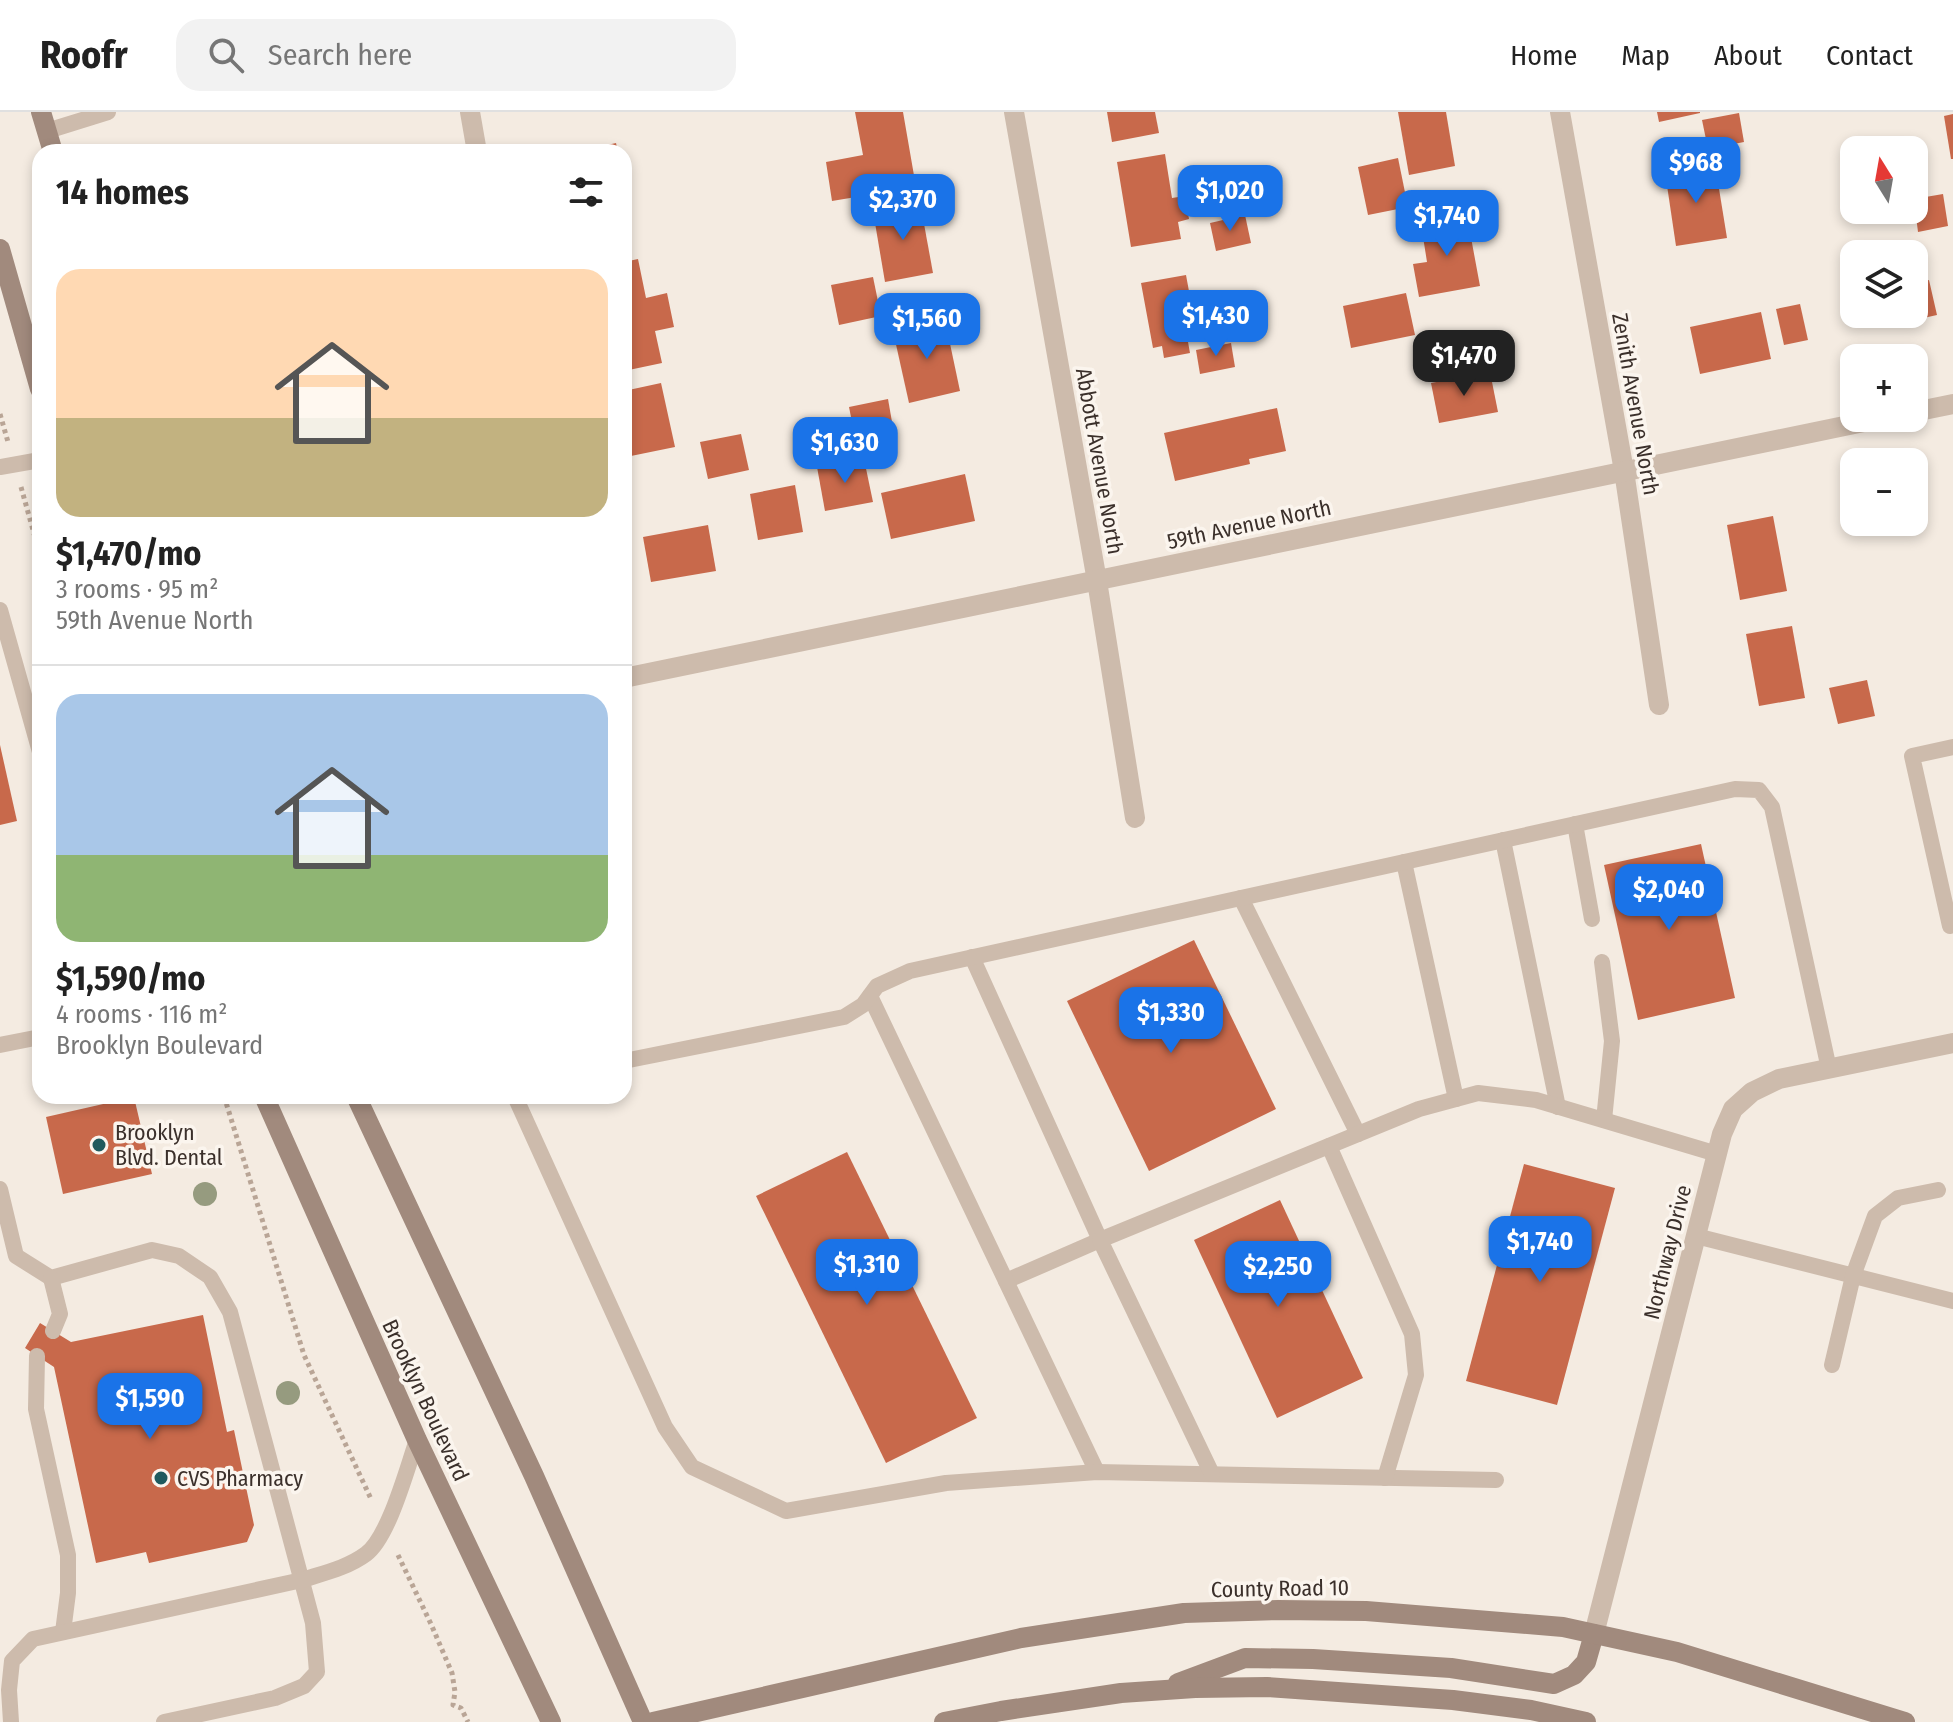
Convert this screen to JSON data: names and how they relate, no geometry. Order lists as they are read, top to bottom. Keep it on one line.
{"streets":{"main road":["Brooklyn Boulevard","County Road 10"],"street":["Zenith Avenue North","Abbott Avenue North","59th Avenue North","Northway Drive"]},"crossings":[["Zenith Avenue North","59th Avenue North"],["Abbott Avenue North","59th Avenue North"],["Northway Drive","County Road 10"]],"places":["Brooklyn Blvd. Dental","CVS Pharmacy"],"north":"top","page":{"header":"Roofr","search":"Search here","nav":["Home","Map","About","Contact"],"map_buttons":["+","−"],"price":["$968","$1,020","$2,370","$1,740","$1,430","$1,560","$1,470","$1,630","$2,040","$1,330","$1,740","$1,310","$2,250","$1,590"],"heading":"14 homes","list":[{"name":"$1,470/mo","note":"3 rooms · 95 m² · 59th Avenue North"},{"name":"$1,590/mo","note":"4 rooms · 116 m² · Brooklyn Boulevard"}]}}
